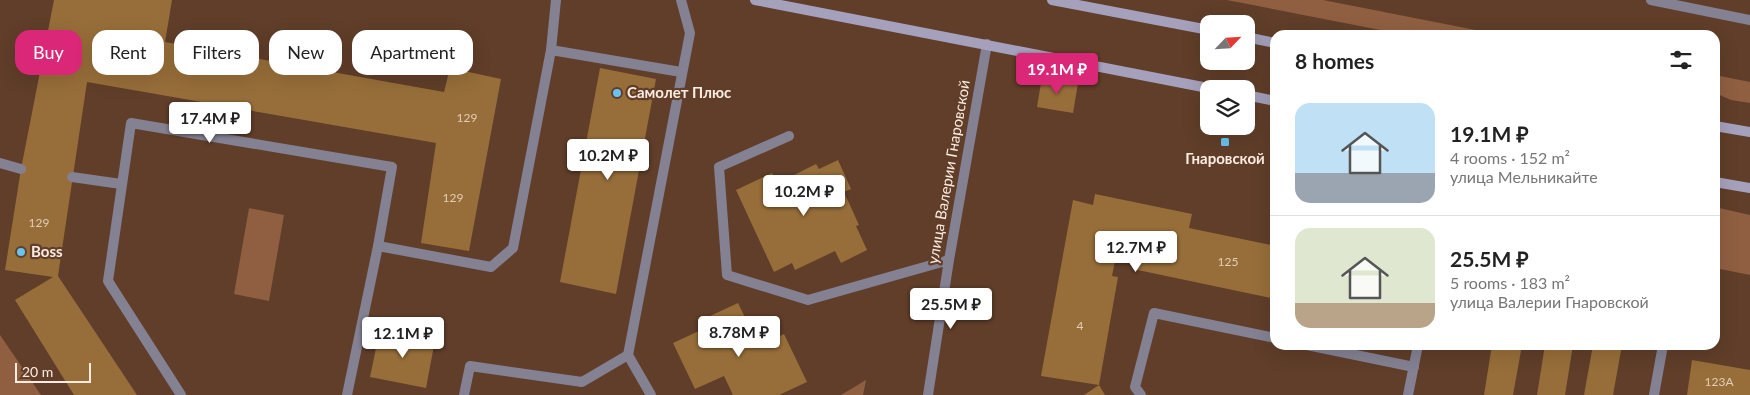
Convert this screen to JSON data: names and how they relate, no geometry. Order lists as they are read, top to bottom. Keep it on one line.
{"streets":{"street":["улица Валерии Гнаровской"]},"places":{"other":["Самолет Плюс","Boss"],"transit":["Гнаровской"]},"house_numbers":["129","129","129","125","4","123А"],"scale_bar":"20 m","north":"top right","page":{"chip":["Buy","Rent","Filters","New","Apartment"],"heading":"8 homes","price":["19.1M ₽","17.4M ₽","10.2M ₽","10.2M ₽","12.7M ₽","25.5M ₽","8.78M ₽","12.1M ₽"],"list":[{"name":"19.1M ₽","note":"4 rooms · 152 m² · улица Мельникайте"},{"name":"25.5M ₽","note":"5 rooms · 183 m² · улица Валерии Гнаровской"}],"scale":"20 m"}}
